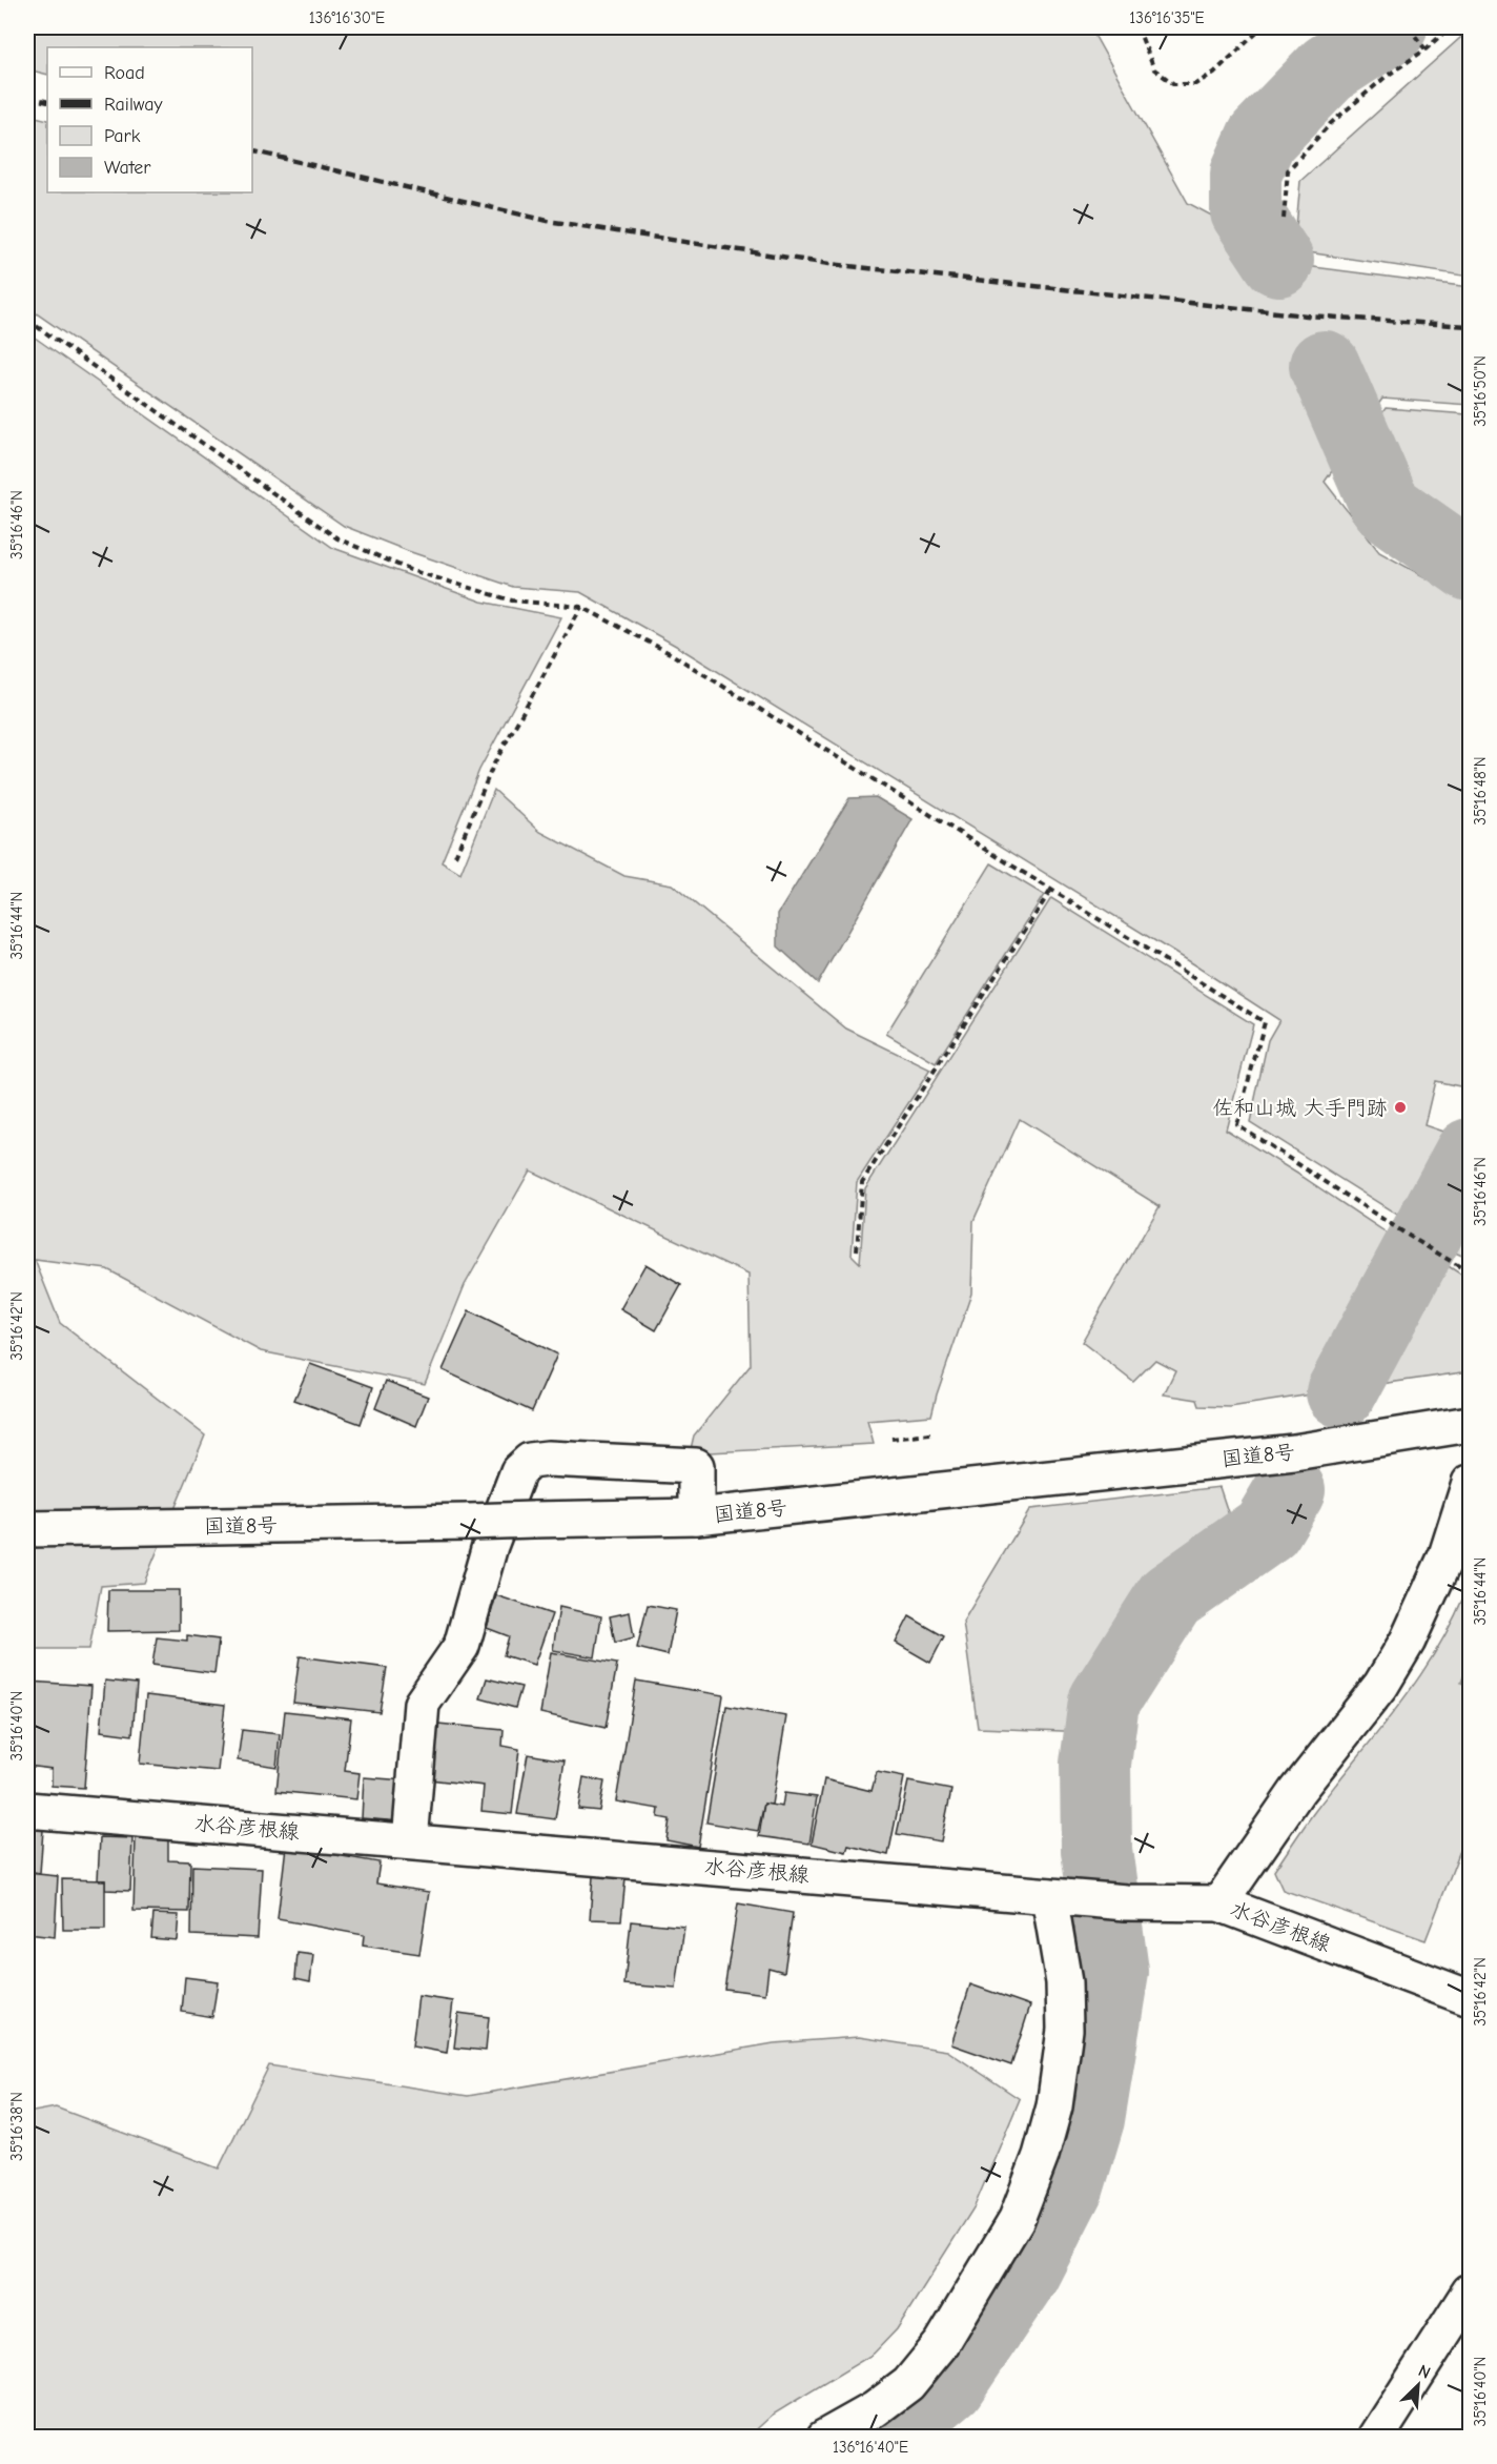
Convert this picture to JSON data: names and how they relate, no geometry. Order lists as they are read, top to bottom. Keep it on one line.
{"streets":{"main road":["国道8号","水谷彦根線"]},"places":["佐和山城 大手門跡"],"legend":["Road","Railway","Park","Water"],"north":"top right","coordinates":["136°16'30\"E","136°16'35\"E","35°16'50\"N","35°16'46\"N","35°16'48\"N","35°16'44\"N","35°16'42\"N","35°16'40\"N","35°16'38\"N","136°16'40\"E"]}
